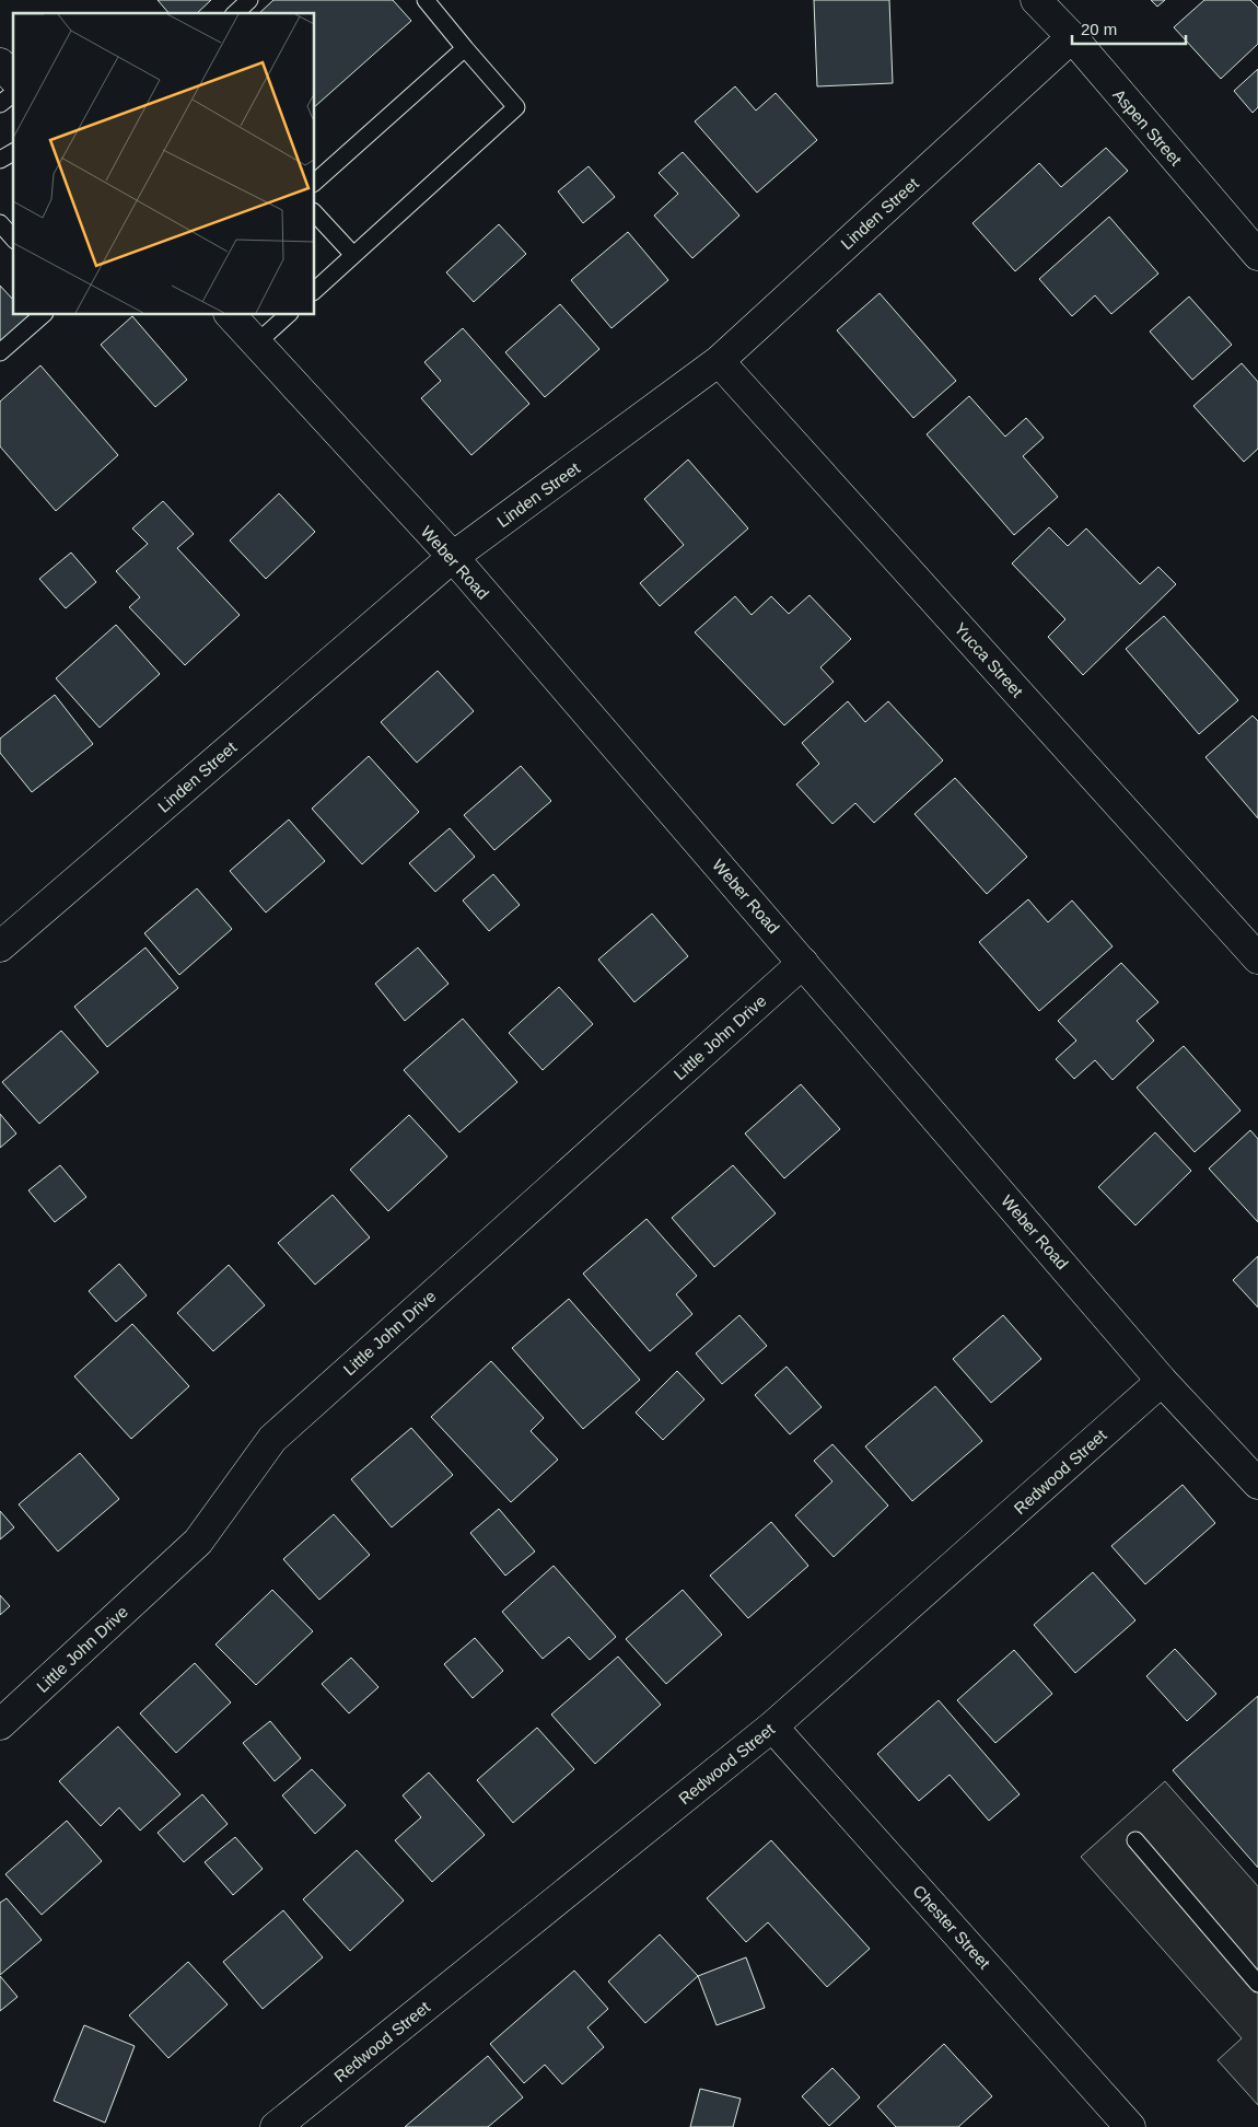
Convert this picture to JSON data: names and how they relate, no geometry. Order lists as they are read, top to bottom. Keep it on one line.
{"streets":{"street":["Aspen Street","Linden Street","Weber Road","Yucca Street","Little John Drive","Redwood Street","Chester Street"]},"crossings":[["Aspen Street","Linden Street"],["Linden Street","Weber Road"],["Linden Street","Yucca Street"],["Weber Road","Little John Drive"],["Weber Road","Redwood Street"],["Redwood Street","Chester Street"]],"scale_bar":"20 m"}
